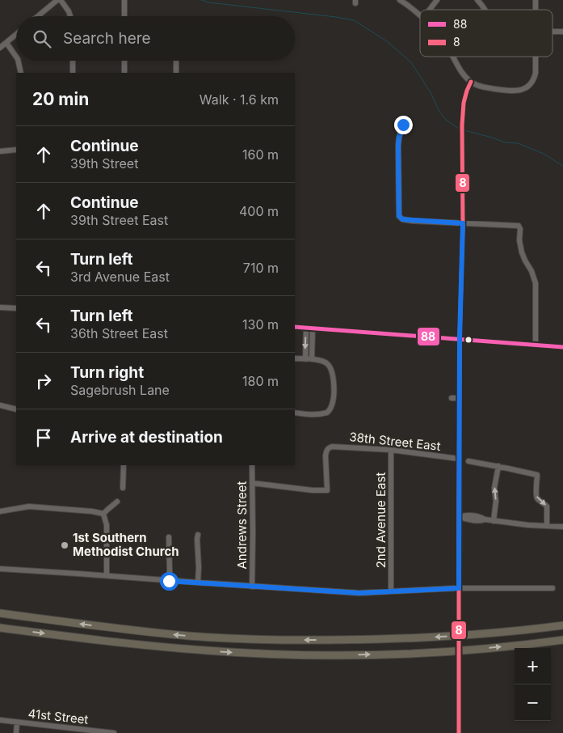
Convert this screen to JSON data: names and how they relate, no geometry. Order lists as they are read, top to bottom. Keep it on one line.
{"streets":{"street":["38th Street East","2nd Avenue East","Andrews Street","41st Street"]},"crossings":[["38th Street East","2nd Avenue East"],["38th Street East","Andrews Street"]],"places":["1st Southern Methodist Church"],"lines":["transit line 8","transit line 88"],"legend":["88","8"],"page":{"search":"Search here","heading":["20 min","Walk · 1.6 km"],"list":[["Continue","39th Street","160 m"],["Continue","39th Street East","400 m"],["Turn left","3rd Avenue East","710 m"],["Turn left","36th Street East","130 m"],["Turn right","Sagebrush Lane","180 m"],"Arrive at destination"],"map_buttons":["+","−"]}}
